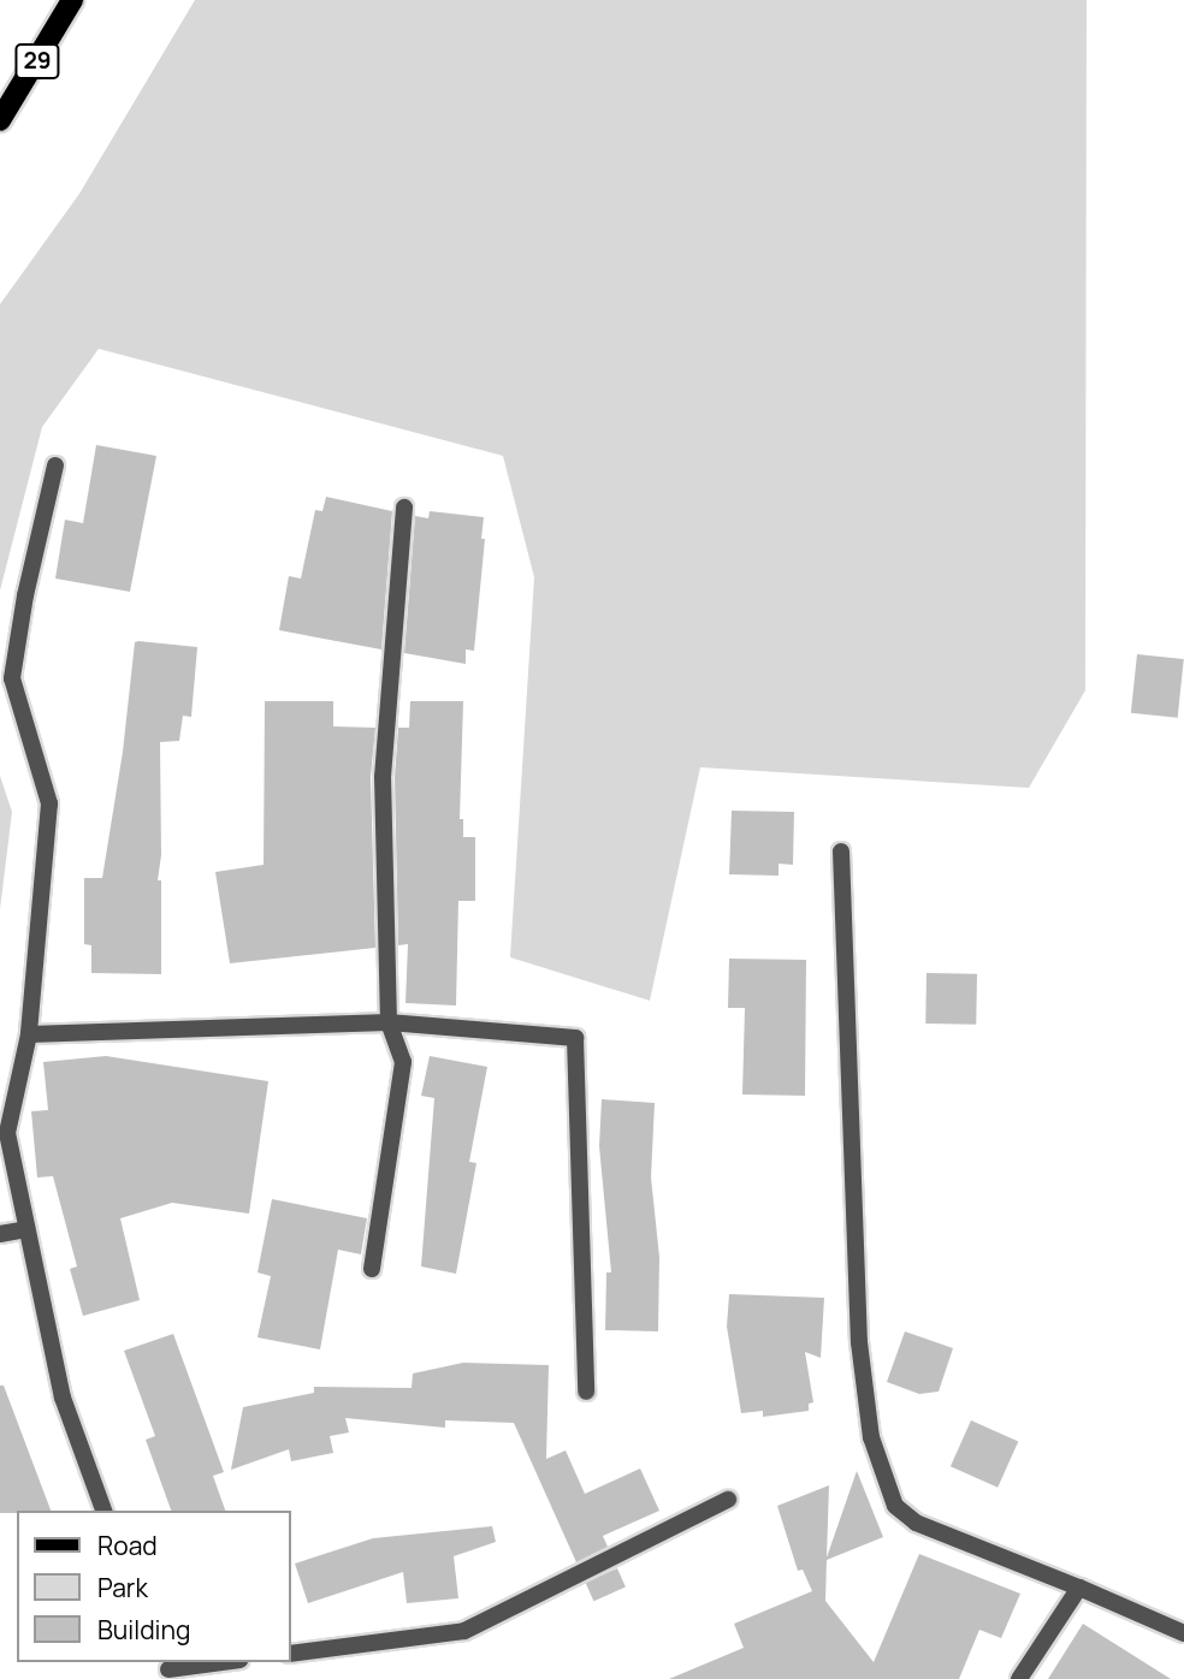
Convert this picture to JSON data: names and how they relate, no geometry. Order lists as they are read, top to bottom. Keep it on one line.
{"streets":{"main road":["29"]},"legend":["Road","Park","Building"]}
